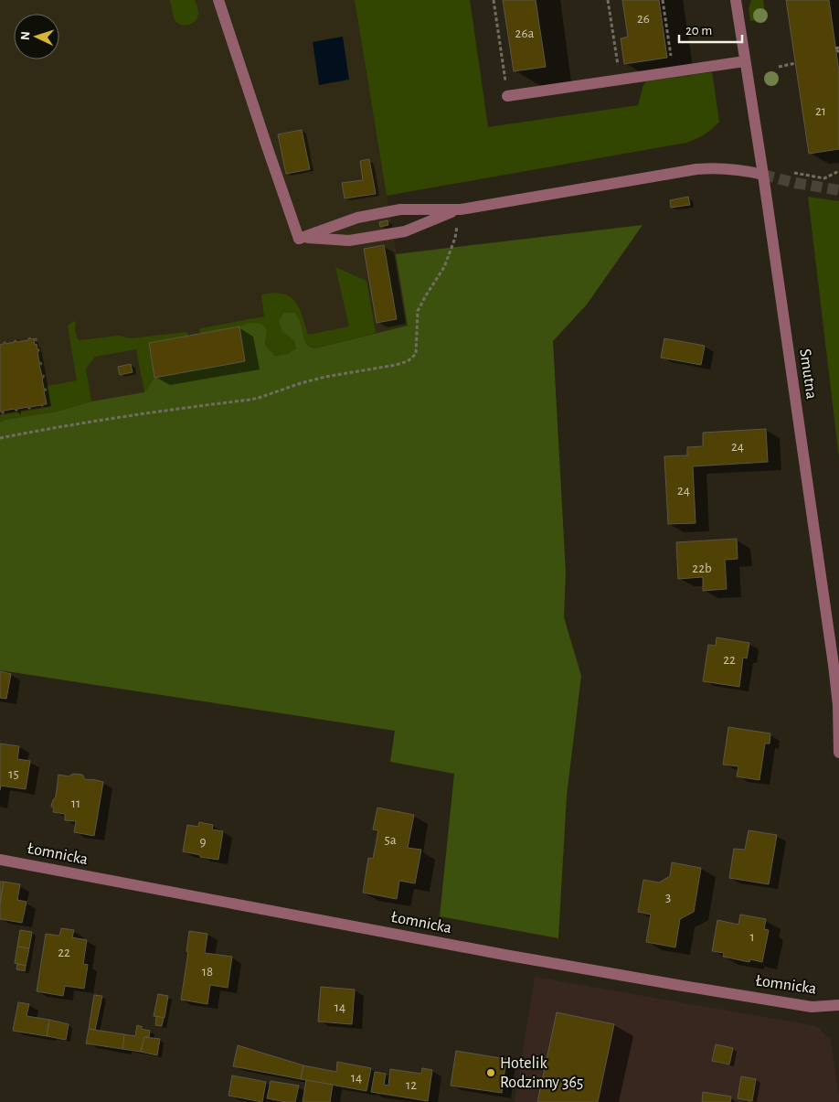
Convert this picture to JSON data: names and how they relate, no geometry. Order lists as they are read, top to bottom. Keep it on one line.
{"streets":{"street":["Smutna","Łomnicka"]},"places":["Hotelik Rodzinny 365"],"house_numbers":["26","26a","21","24","24","22b","22","15","11","5a","9","3","1","22","18","14","14","12"],"scale_bar":"20 m","north":"left"}
